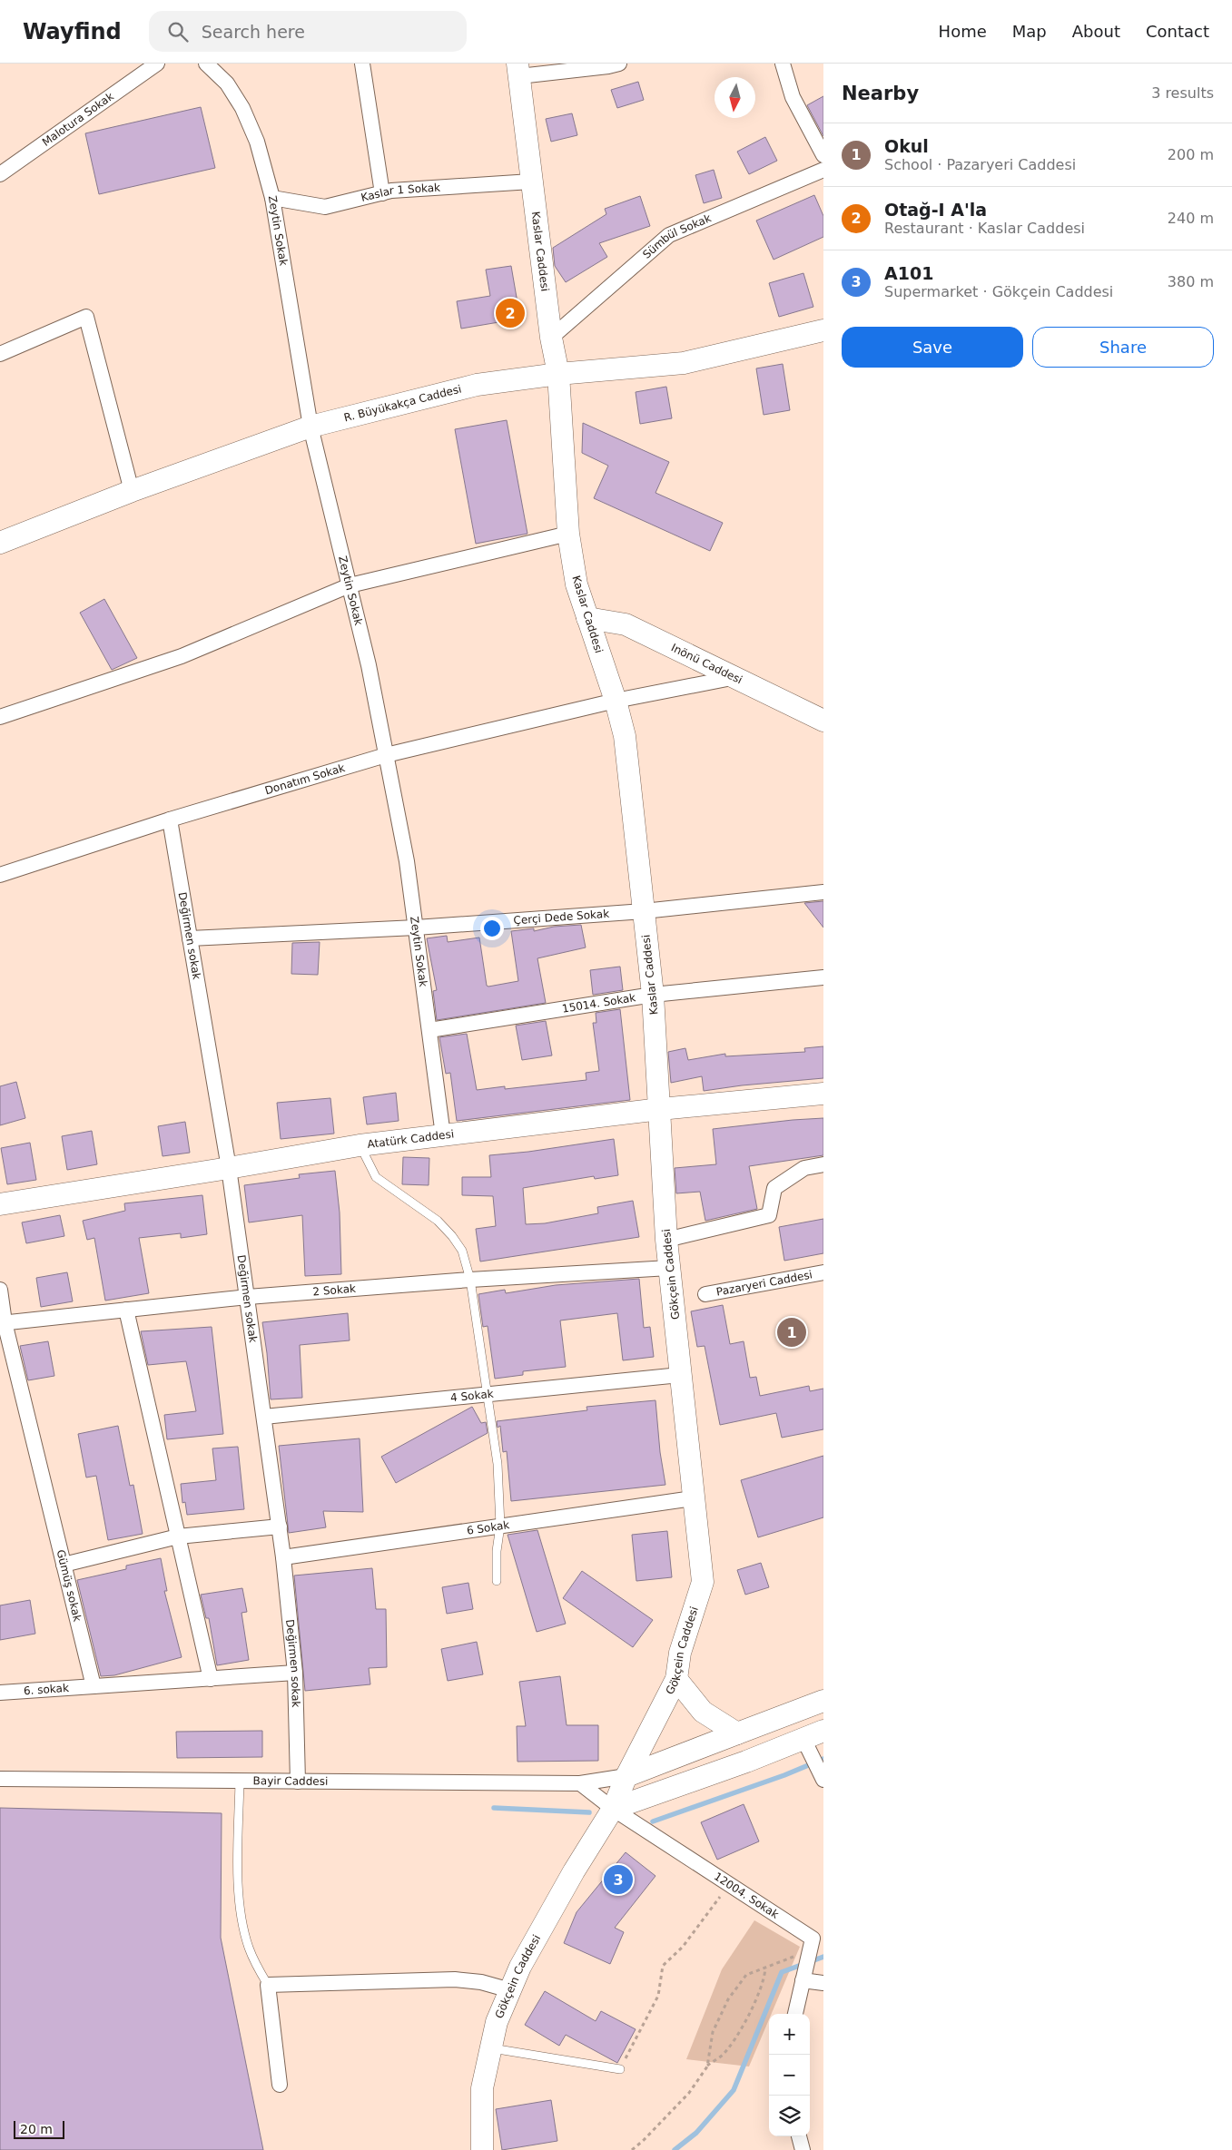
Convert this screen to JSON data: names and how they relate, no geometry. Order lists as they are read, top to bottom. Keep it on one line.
{"streets":{"street":["Malotura Sokak","Kaslar 1 Sokak","Zeytin Sokak","Sümbül Sokak","Kaslar Caddesi","R. Büyükakça Caddesi","Inönü Caddesi","Donatım Sokak","Çerçi Dede Sokak","Değirmen sokak","15014. Sokak","Atatürk Caddesi","Gökçein Caddesi","Pazaryeri Caddesi","2 Sokak","4 Sokak","6 Sokak","Gümüş sokak","6. sokak","Bayir Caddesi","12004. Sokak"]},"crossings":[["Kaslar 1 Sokak","Zeytin Sokak"],["Kaslar 1 Sokak","Kaslar Caddesi"],["Zeytin Sokak","R. Büyükakça Caddesi"],["Zeytin Sokak","Donatım Sokak"],["Zeytin Sokak","Çerçi Dede Sokak"],["Zeytin Sokak","15014. Sokak"],["Zeytin Sokak","Atatürk Caddesi"],["Sümbül Sokak","Kaslar Caddesi"],["Kaslar Caddesi","R. Büyükakça Caddesi"],["Kaslar Caddesi","Inönü Caddesi"],["Kaslar Caddesi","Donatım Sokak"],["Kaslar Caddesi","Çerçi Dede Sokak"],["Kaslar Caddesi","15014. Sokak"],["Kaslar Caddesi","Atatürk Caddesi"],["Kaslar Caddesi","Gökçein Caddesi"],["Inönü Caddesi","Donatım Sokak"],["Donatım Sokak","Değirmen sokak"],["Çerçi Dede Sokak","Değirmen sokak"],["Değirmen sokak","Atatürk Caddesi"],["Değirmen sokak","2 Sokak"],["Değirmen sokak","4 Sokak"],["Değirmen sokak","6 Sokak"],["Değirmen sokak","Bayir Caddesi"],["Atatürk Caddesi","Gökçein Caddesi"],["Gökçein Caddesi","2 Sokak"],["Gökçein Caddesi","4 Sokak"],["Gökçein Caddesi","6 Sokak"],["Gökçein Caddesi","Bayir Caddesi"],["Gökçein Caddesi","12004. Sokak"],["2 Sokak","Gümüş sokak"],["Gümüş sokak","6. sokak"],["Bayir Caddesi","12004. Sokak"]],"scale_bar":"20 m","north":"bottom","page":{"header":"Wayfind","search":"Search here","nav":["Home","Map","About","Contact"],"heading":["Nearby","3 results"],"list":[{"mark":"1","name":"Okul","note":"School · Pazaryeri Caddesi","value":"200 m"},{"mark":"2","name":"Otağ-I A'la","note":"Restaurant · Kaslar Caddesi","value":"240 m"},{"mark":"3","name":"A101","note":"Supermarket · Gökçein Caddesi","value":"380 m"}],"pins":["2","1","3"],"buttons":["Save","Share"],"map_buttons":["+","−"],"scale":"20 m"}}
